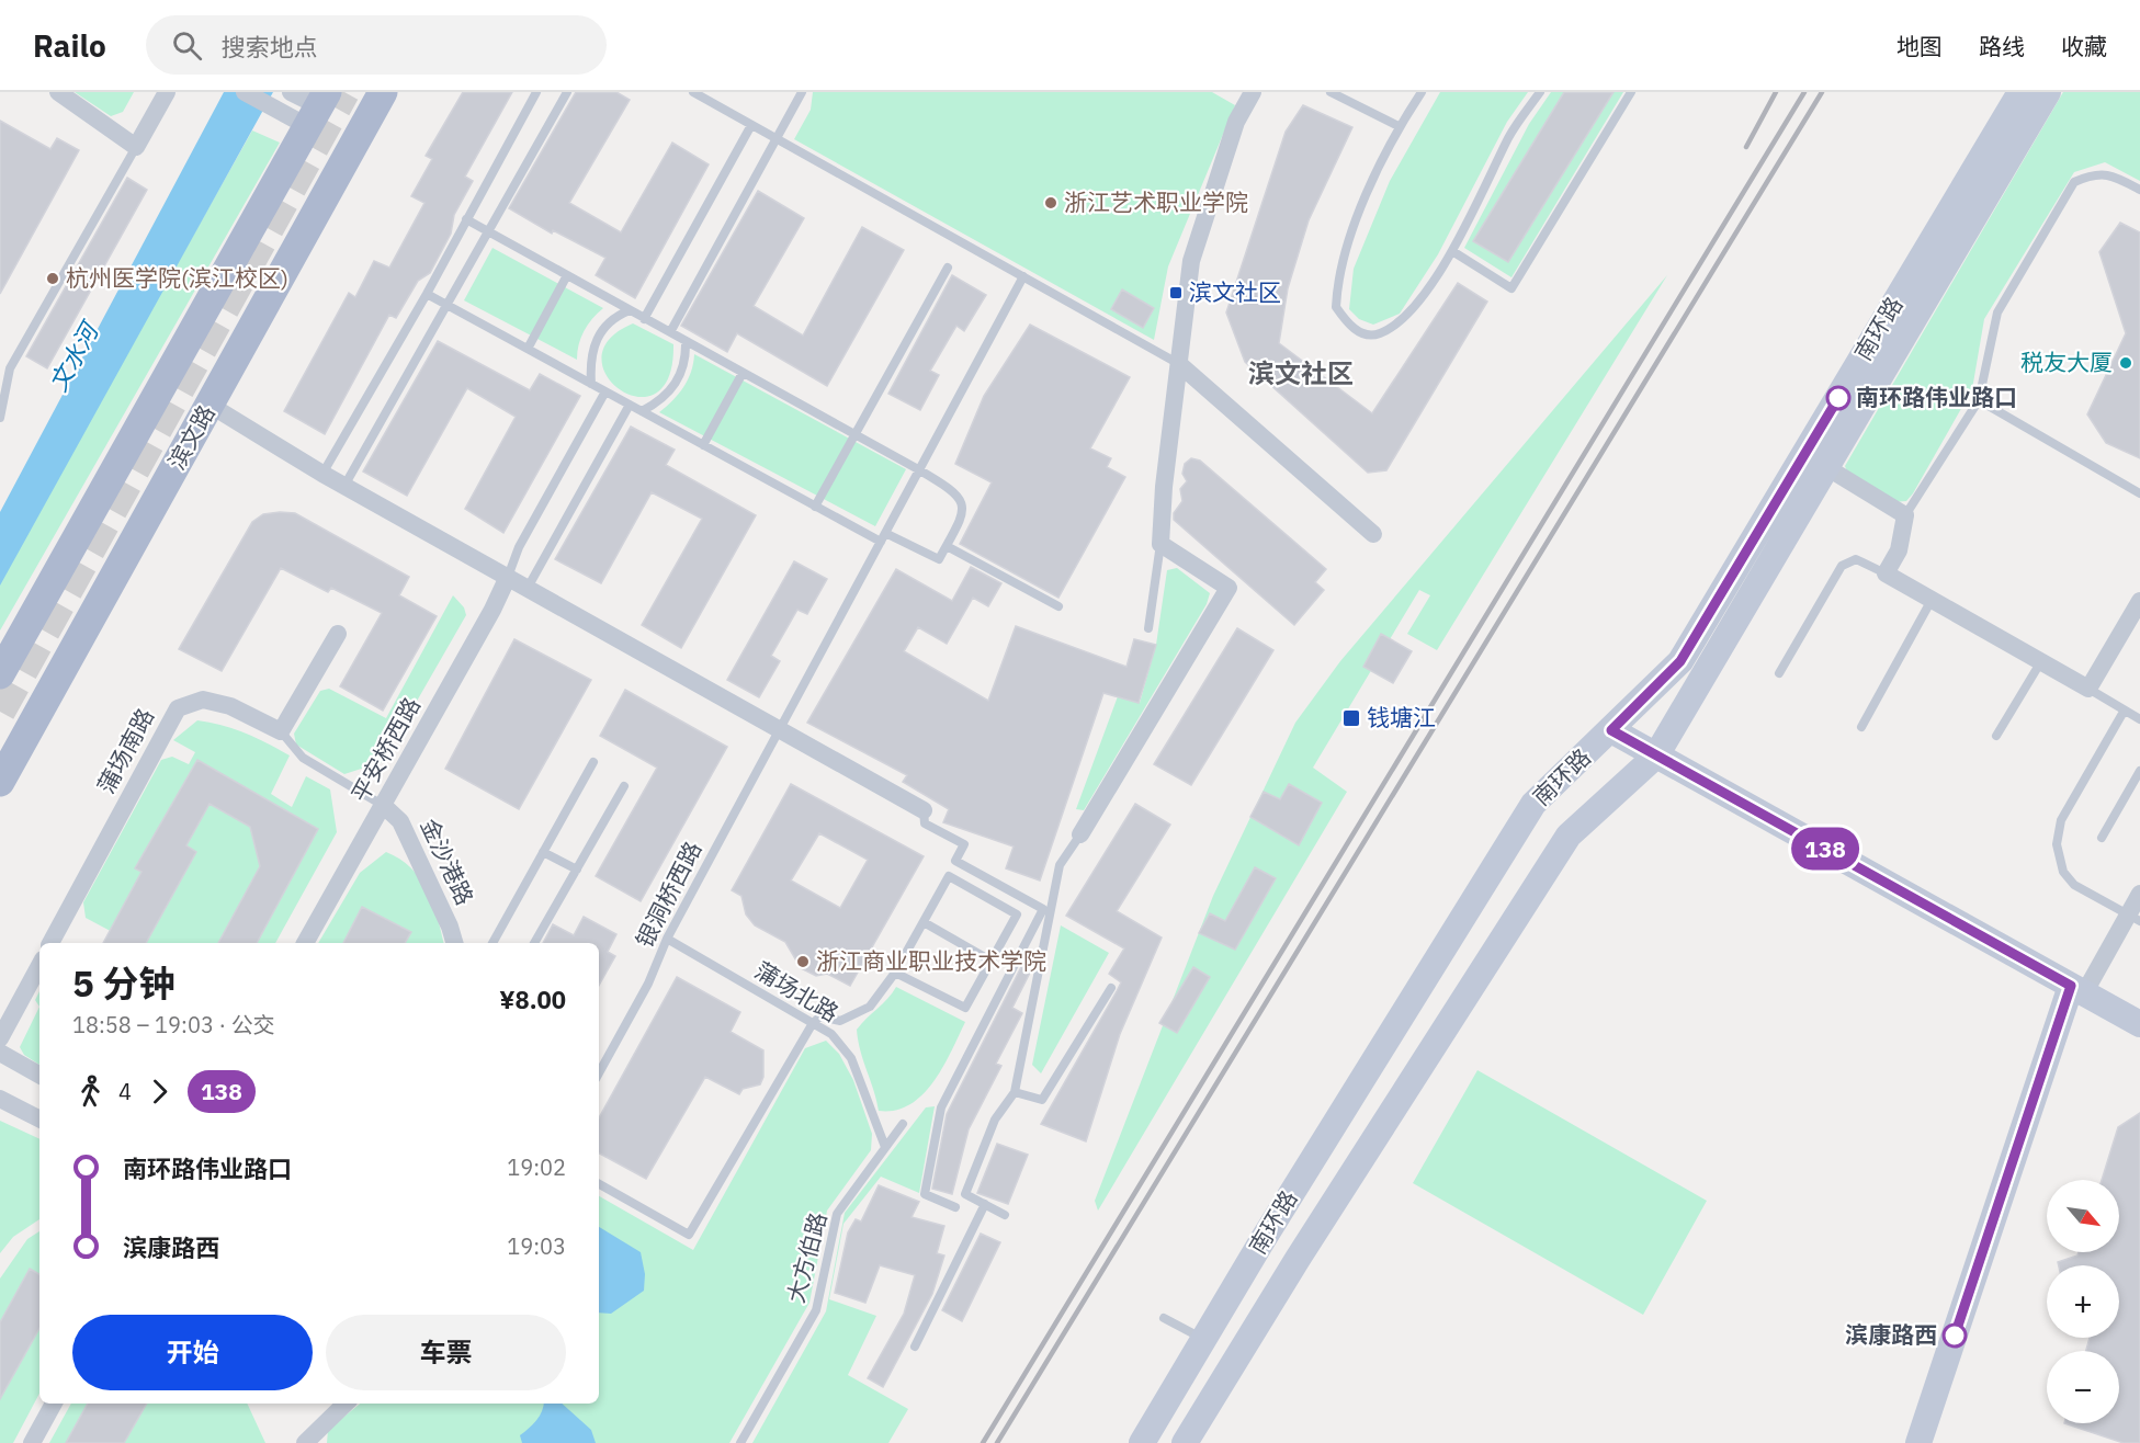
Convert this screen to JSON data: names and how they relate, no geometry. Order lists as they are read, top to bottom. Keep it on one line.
{"streets":{"main road":["南环路","滨文路"],"street":["平安桥西路","蒲场南路","金沙港路"],"lane":["银洞桥西路","蒲场北路","大方伯路"]},"crossings":[["平安桥西路","金沙港路"],["银洞桥西路","蒲场北路"],["蒲场北路","大方伯路"]],"districts":["滨文社区"],"water":["文水河"],"places":{"other":["浙江艺术职业学院","杭州医学院(滨江校区)","税友大厦","南环路伟业路口","浙江商业职业技术学院","滨康路西"],"transit":["滨文社区","钱塘江"]},"lines":["bus line 138"],"north":"bottom right","page":{"header":"Railo","search":"搜索地点","nav":["地图","路线","收藏"],"on_map":"138","heading":["5 分钟","18:58 – 19:03 · 公交","¥8.00"],"legs":["4","138"],"list":[{"name":"南环路伟业路口","value":"19:02"},{"name":"滨康路西","value":"19:03"}],"map_buttons":["+","−"],"buttons":["开始","车票"]}}
